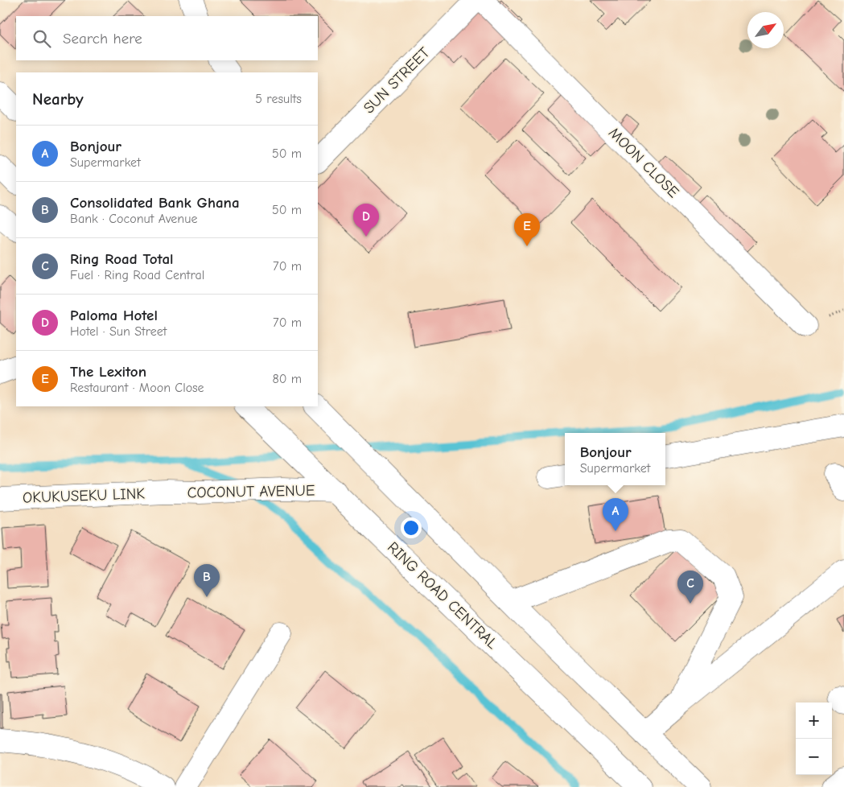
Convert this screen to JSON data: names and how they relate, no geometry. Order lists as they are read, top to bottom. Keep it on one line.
{"streets":{"street":["SUN STREET","MOON CLOSE","COCONUT AVENUE","OKUKUSEKU LINK","RING ROAD CENTRAL"]},"crossings":[["COCONUT AVENUE","OKUKUSEKU LINK"],["COCONUT AVENUE","RING ROAD CENTRAL"]],"north":"top right","page":{"search":"Search here","heading":["Nearby","5 results"],"list":[{"mark":"A","name":"Bonjour","note":"Supermarket","value":"50 m"},{"mark":"B","name":"Consolidated Bank Ghana","note":"Bank · Coconut Avenue","value":"50 m"},{"mark":"C","name":"Ring Road Total","note":"Fuel · Ring Road Central","value":"70 m"},{"mark":"D","name":"Paloma Hotel","note":"Hotel · Sun Street","value":"70 m"},{"mark":"E","name":"The Lexiton","note":"Restaurant · Moon Close","value":"80 m"}],"pins":["D","E","A","B","C"],"popup":["Bonjour","Supermarket"],"map_buttons":["+","−"]}}
